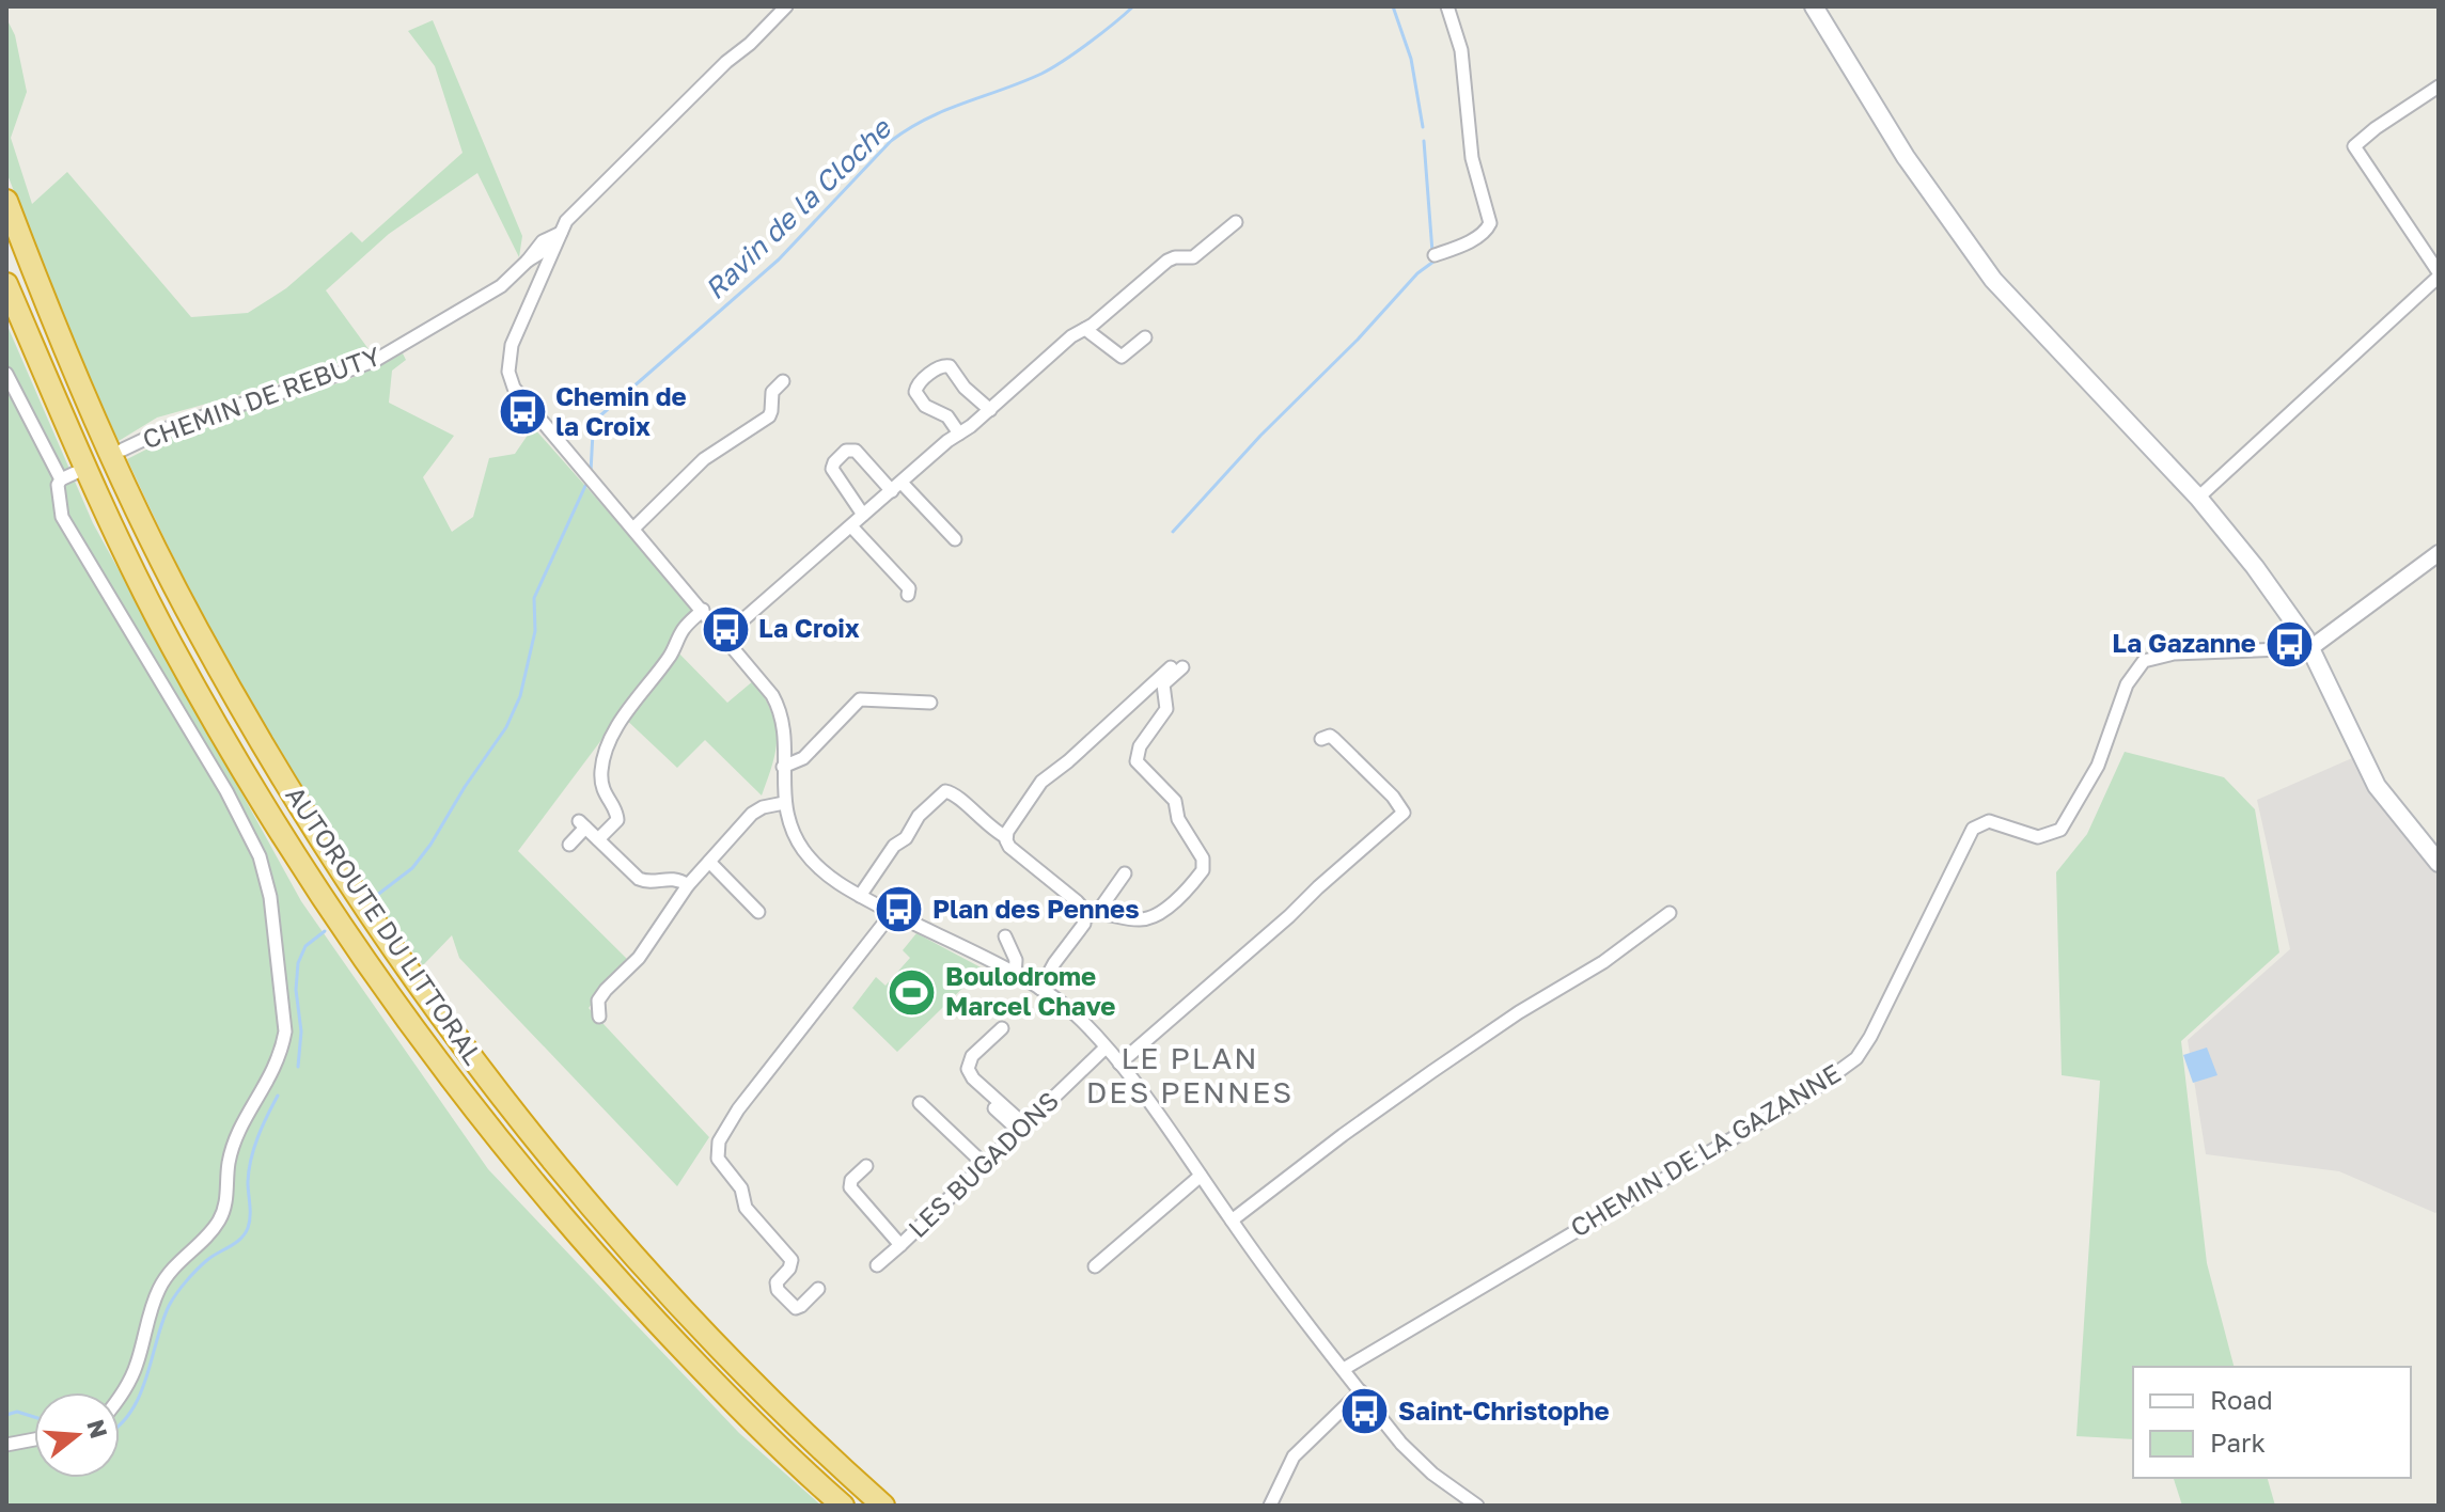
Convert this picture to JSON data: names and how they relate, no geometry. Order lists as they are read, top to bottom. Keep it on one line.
{"streets":{"highway":["AUTOROUTE DU LITTORAL"],"street":["CHEMIN DE REBUTY","CHEMIN DE LA GAZANNE","LES BUGADONS"]},"districts":["LE PLAN DES PENNES"],"water":["Ravin de la Cloche"],"places":{"bus stop":["Chemin de la Croix","La Croix","La Gazanne","Plan des Pennes","Saint-Christophe"],"sports":["Boulodrome Marcel Chave"]},"legend":["Road","Park"],"north":"right"}
